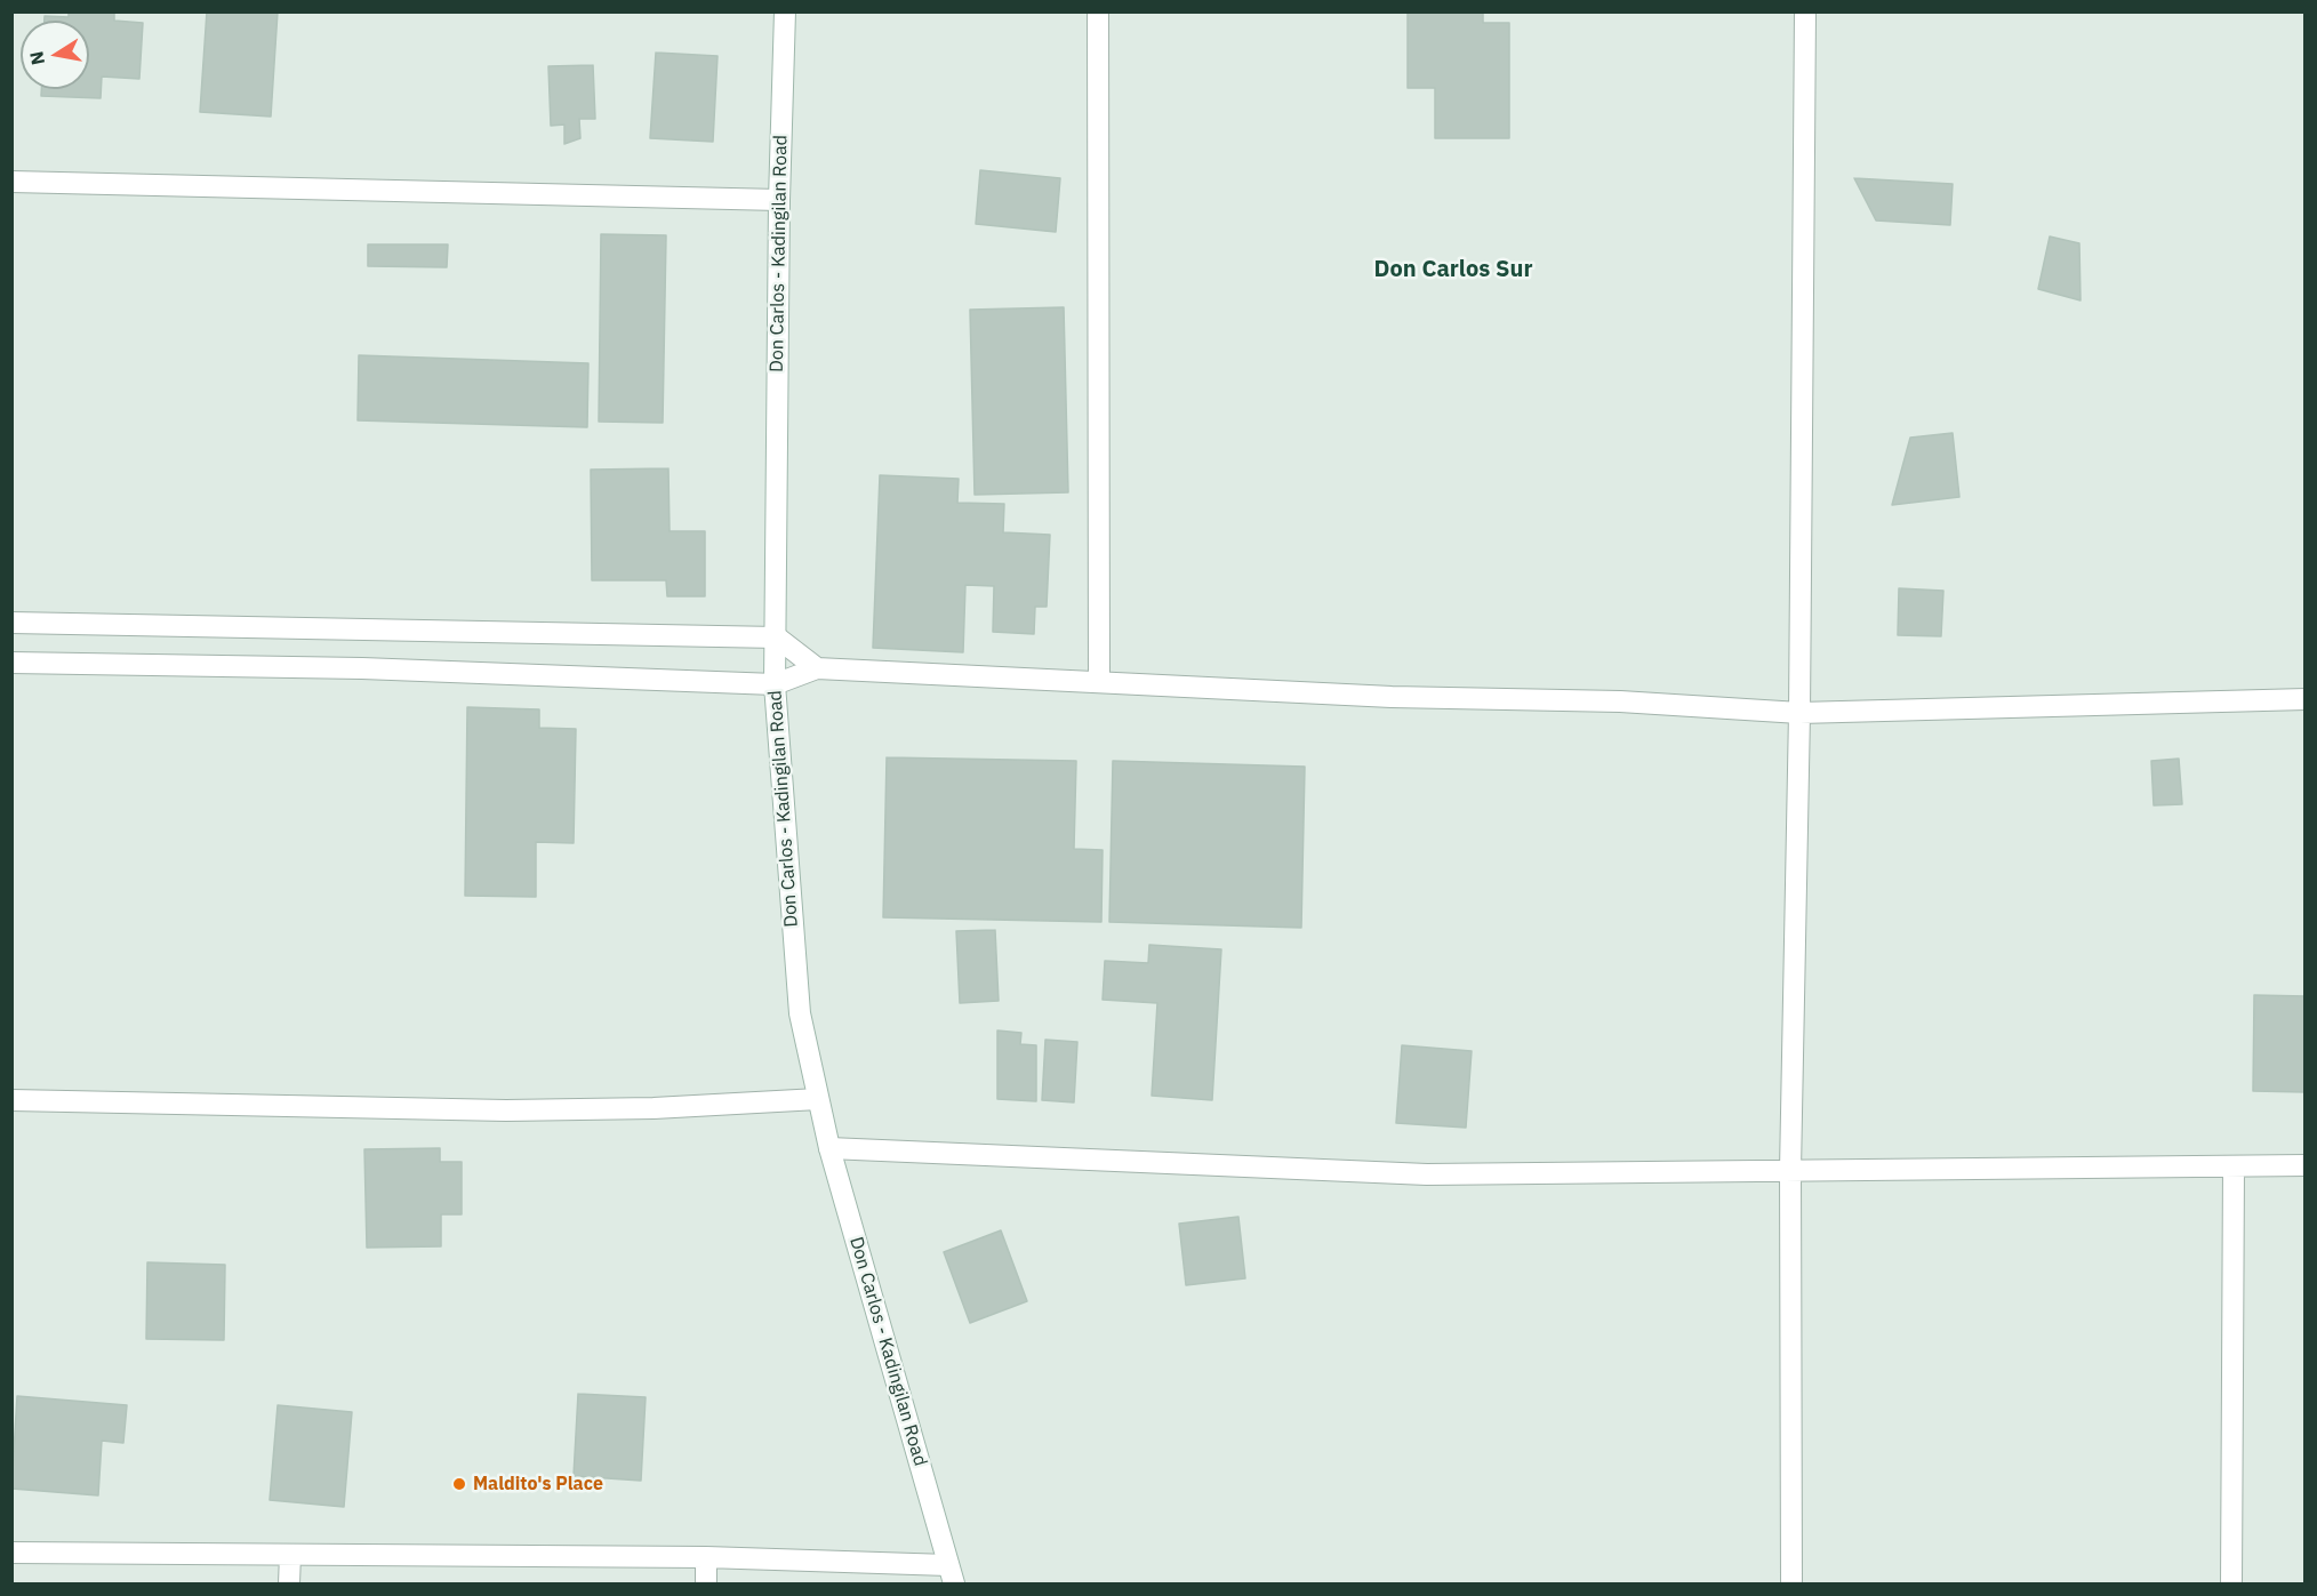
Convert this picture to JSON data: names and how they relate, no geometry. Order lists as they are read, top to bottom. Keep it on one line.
{"streets":{"street":["Don Carlos - Kadingilan Road"]},"districts":["Don Carlos Sur"],"places":["Maldito's Place"],"north":"left"}
